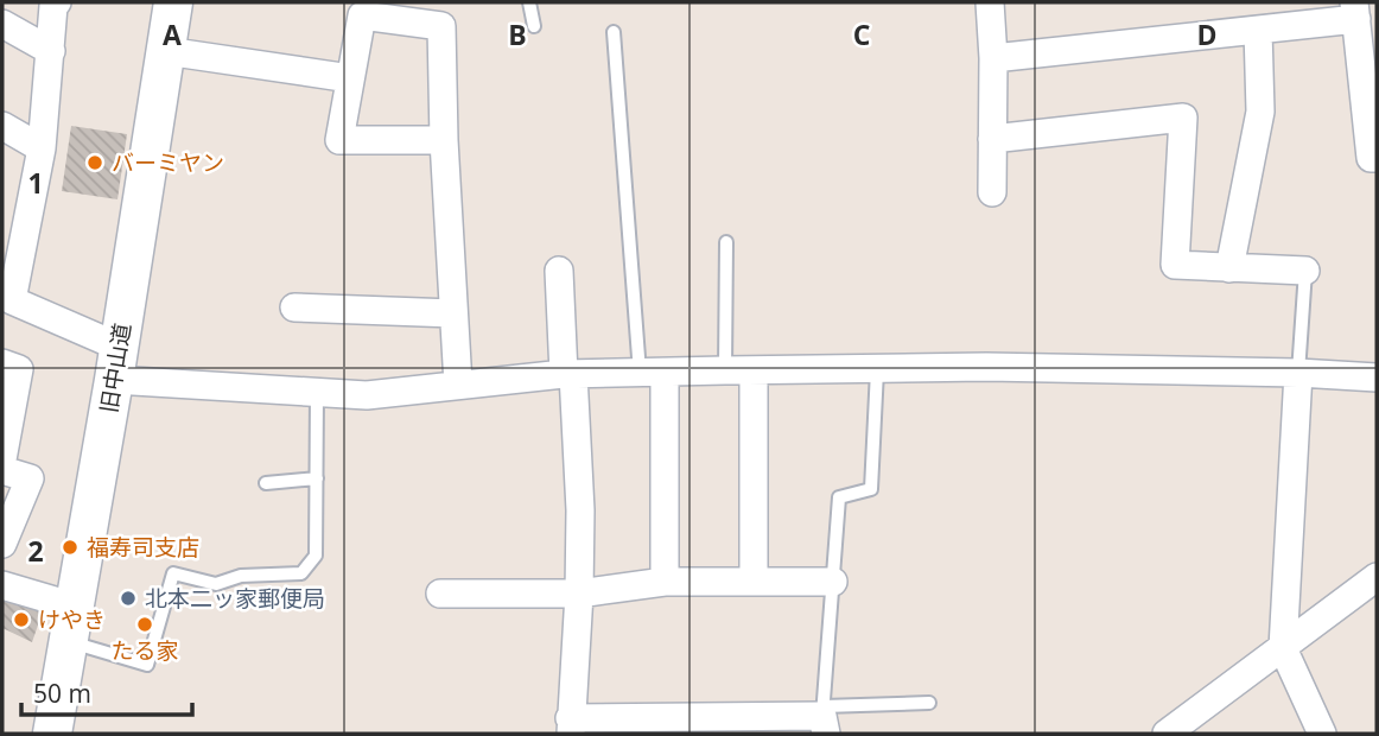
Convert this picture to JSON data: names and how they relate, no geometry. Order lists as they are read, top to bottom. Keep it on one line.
{"streets":{"main road":["旧中山道"]},"places":["バーミヤン","福寿司支店","北本二ッ家郵便局","けやき","たる家"],"scale_bar":"50 m","grid":{"columns":["A","B","C","D"],"rows":["1","2"]}}
